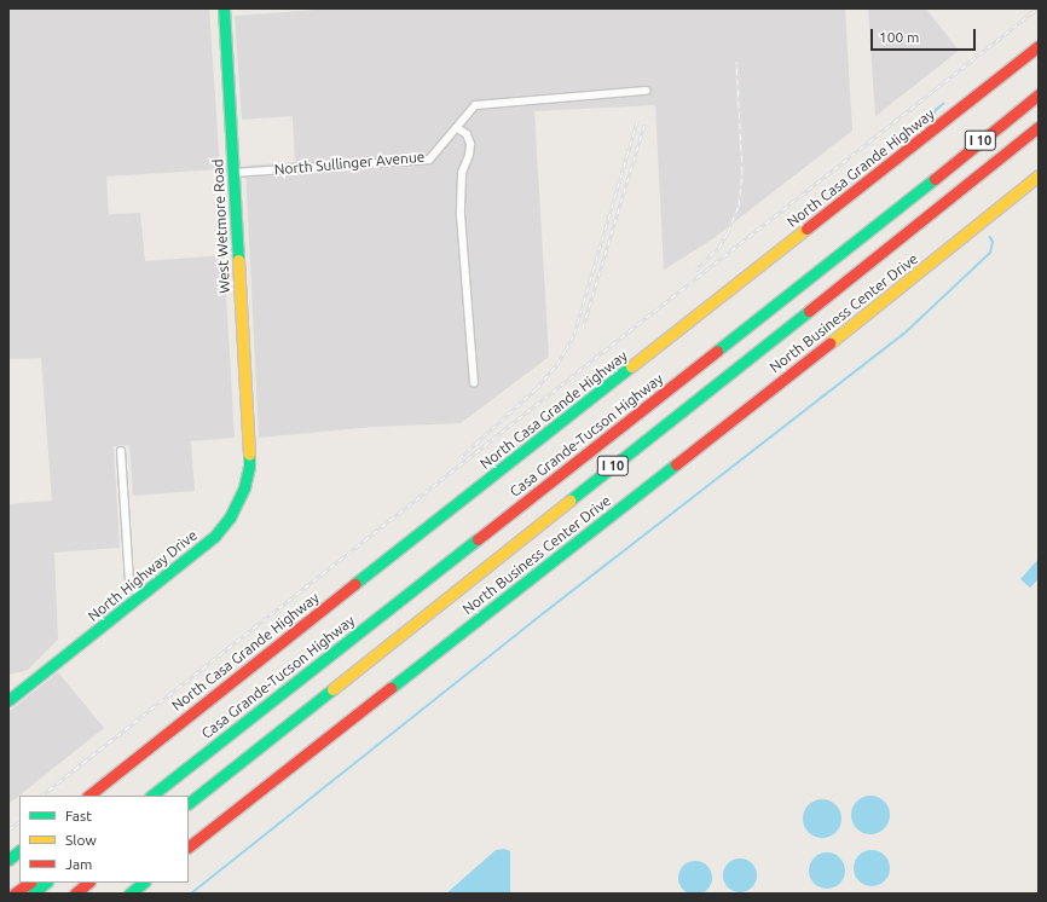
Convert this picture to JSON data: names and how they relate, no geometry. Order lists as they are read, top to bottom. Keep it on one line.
{"streets":{"main road":["I 10","North Casa Grande Highway","West Wetmore Road","North Business Center Drive","Casa Grande-Tucson Highway","North Highway Drive"],"street":["North Sullinger Avenue"]},"crossings":[["North Sullinger Avenue","West Wetmore Road"],["West Wetmore Road","North Highway Drive"]],"legend":["Fast","Slow","Jam"],"scale_bar":"100 m"}
